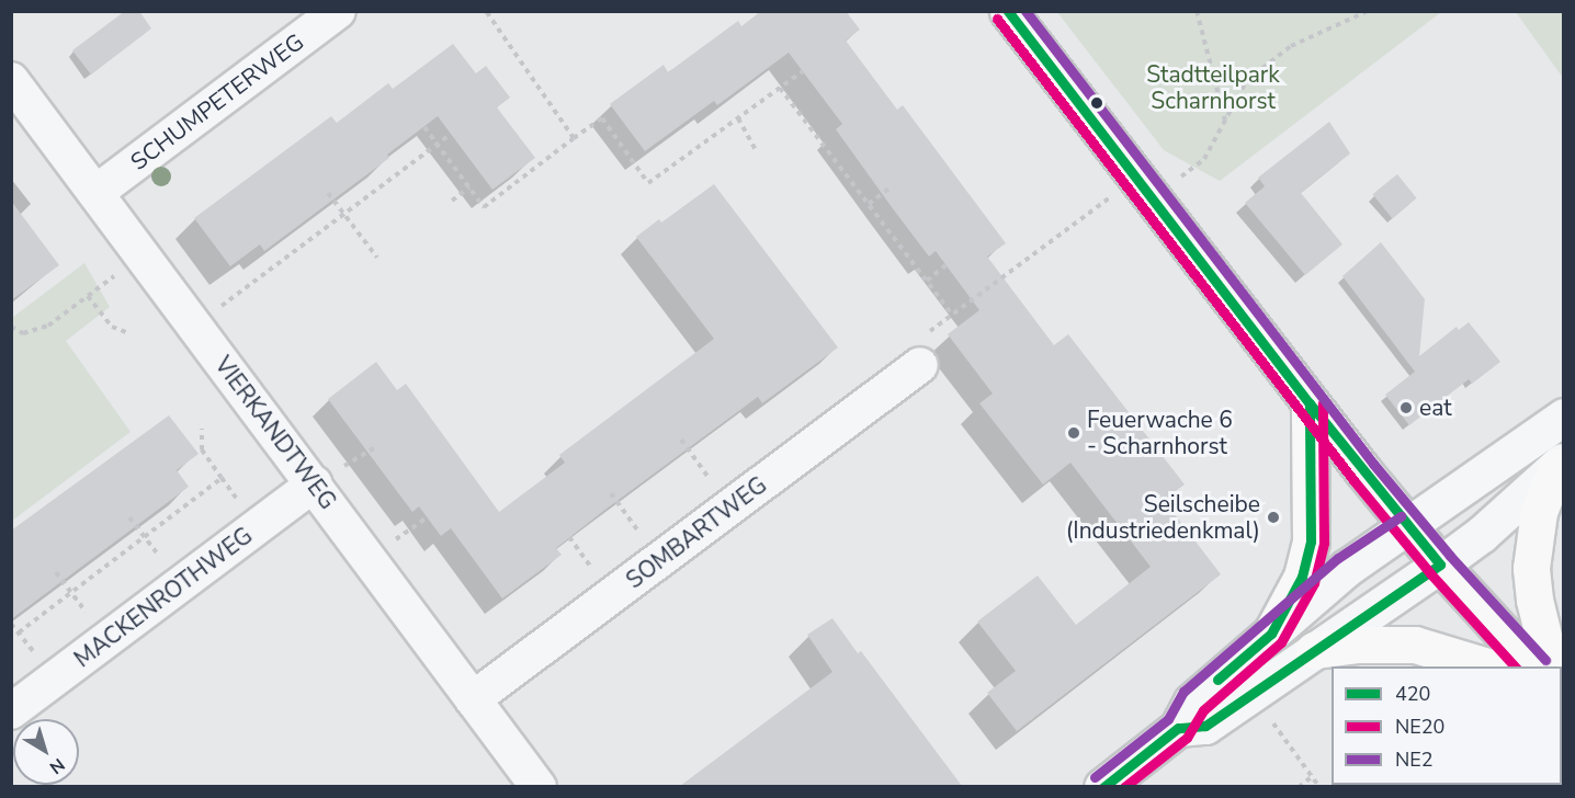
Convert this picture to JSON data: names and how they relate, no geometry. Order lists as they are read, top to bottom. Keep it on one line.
{"streets":{"street":["SCHUMPETERWEG","VIERKANDTWEG","SOMBARTWEG","MACKENROTHWEG"]},"crossings":[["SCHUMPETERWEG","VIERKANDTWEG"],["VIERKANDTWEG","SOMBARTWEG"],["VIERKANDTWEG","MACKENROTHWEG"]],"parks":["Stadtteilpark Scharnhorst"],"places":["eat","Feuerwache 6 - Scharnhorst","Seilscheibe (Industriedenkmal)"],"lines":["transit line 420","transit line NE2","transit line NE20"],"legend":["420","NE20","NE2"],"north":"bottom right"}
